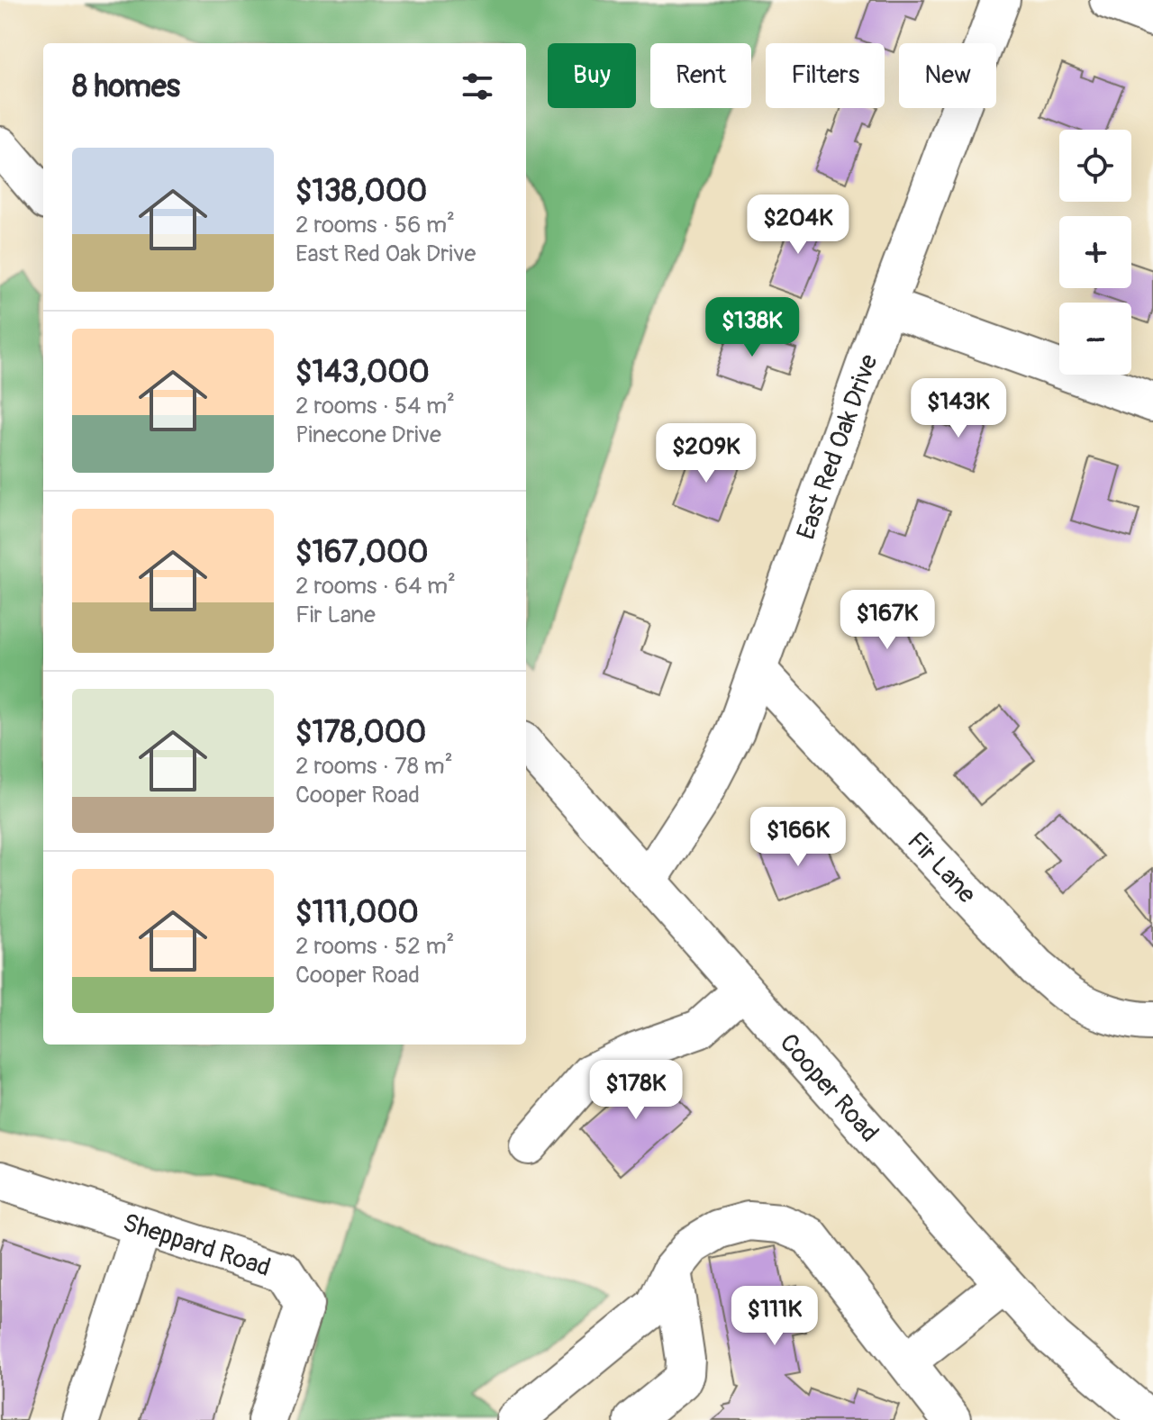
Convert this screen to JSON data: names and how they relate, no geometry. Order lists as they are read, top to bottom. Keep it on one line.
{"streets":{"street":["East Red Oak Drive","Fir Lane","Cooper Road","Sheppard Road"]},"crossings":[["East Red Oak Drive","Fir Lane"],["East Red Oak Drive","Cooper Road"]],"page":{"chip":["Buy","Rent","Filters","New"],"heading":"8 homes","map_buttons":["+","−"],"list":[{"name":"$138,000","note":"2 rooms · 56 m² · East Red Oak Drive"},{"name":"$143,000","note":"2 rooms · 54 m² · Pinecone Drive"},{"name":"$167,000","note":"2 rooms · 64 m² · Fir Lane"},{"name":"$178,000","note":"2 rooms · 78 m² · Cooper Road"},{"name":"$111,000","note":"2 rooms · 52 m² · Cooper Road"}],"price":["$204K","$138K","$143K","$209K","$167K","$166K","$178K","$111K"]}}
